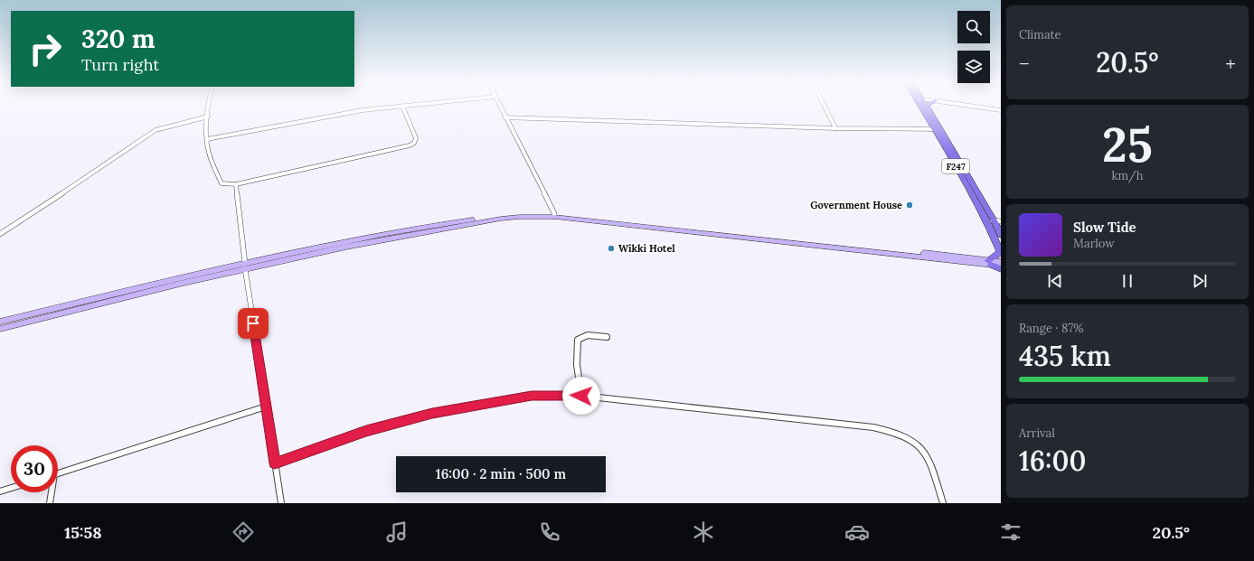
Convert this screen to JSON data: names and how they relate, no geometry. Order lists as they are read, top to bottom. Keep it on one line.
{"streets":{"main road":["F247"]},"places":["Government House","Wikki Hotel"],"page":{"tile":["Climate",["25","km/h"],["Range · 87%","435 km"],["Arrival","16:00"]],"turn":["320 m","Turn right"],"heat":["−","20.5°","+"],"song":["Slow Tide","Marlow"],"limit":"30","trip":"16:00 · 2 min · 500 m","tabs":["15:58","20.5°"]}}
